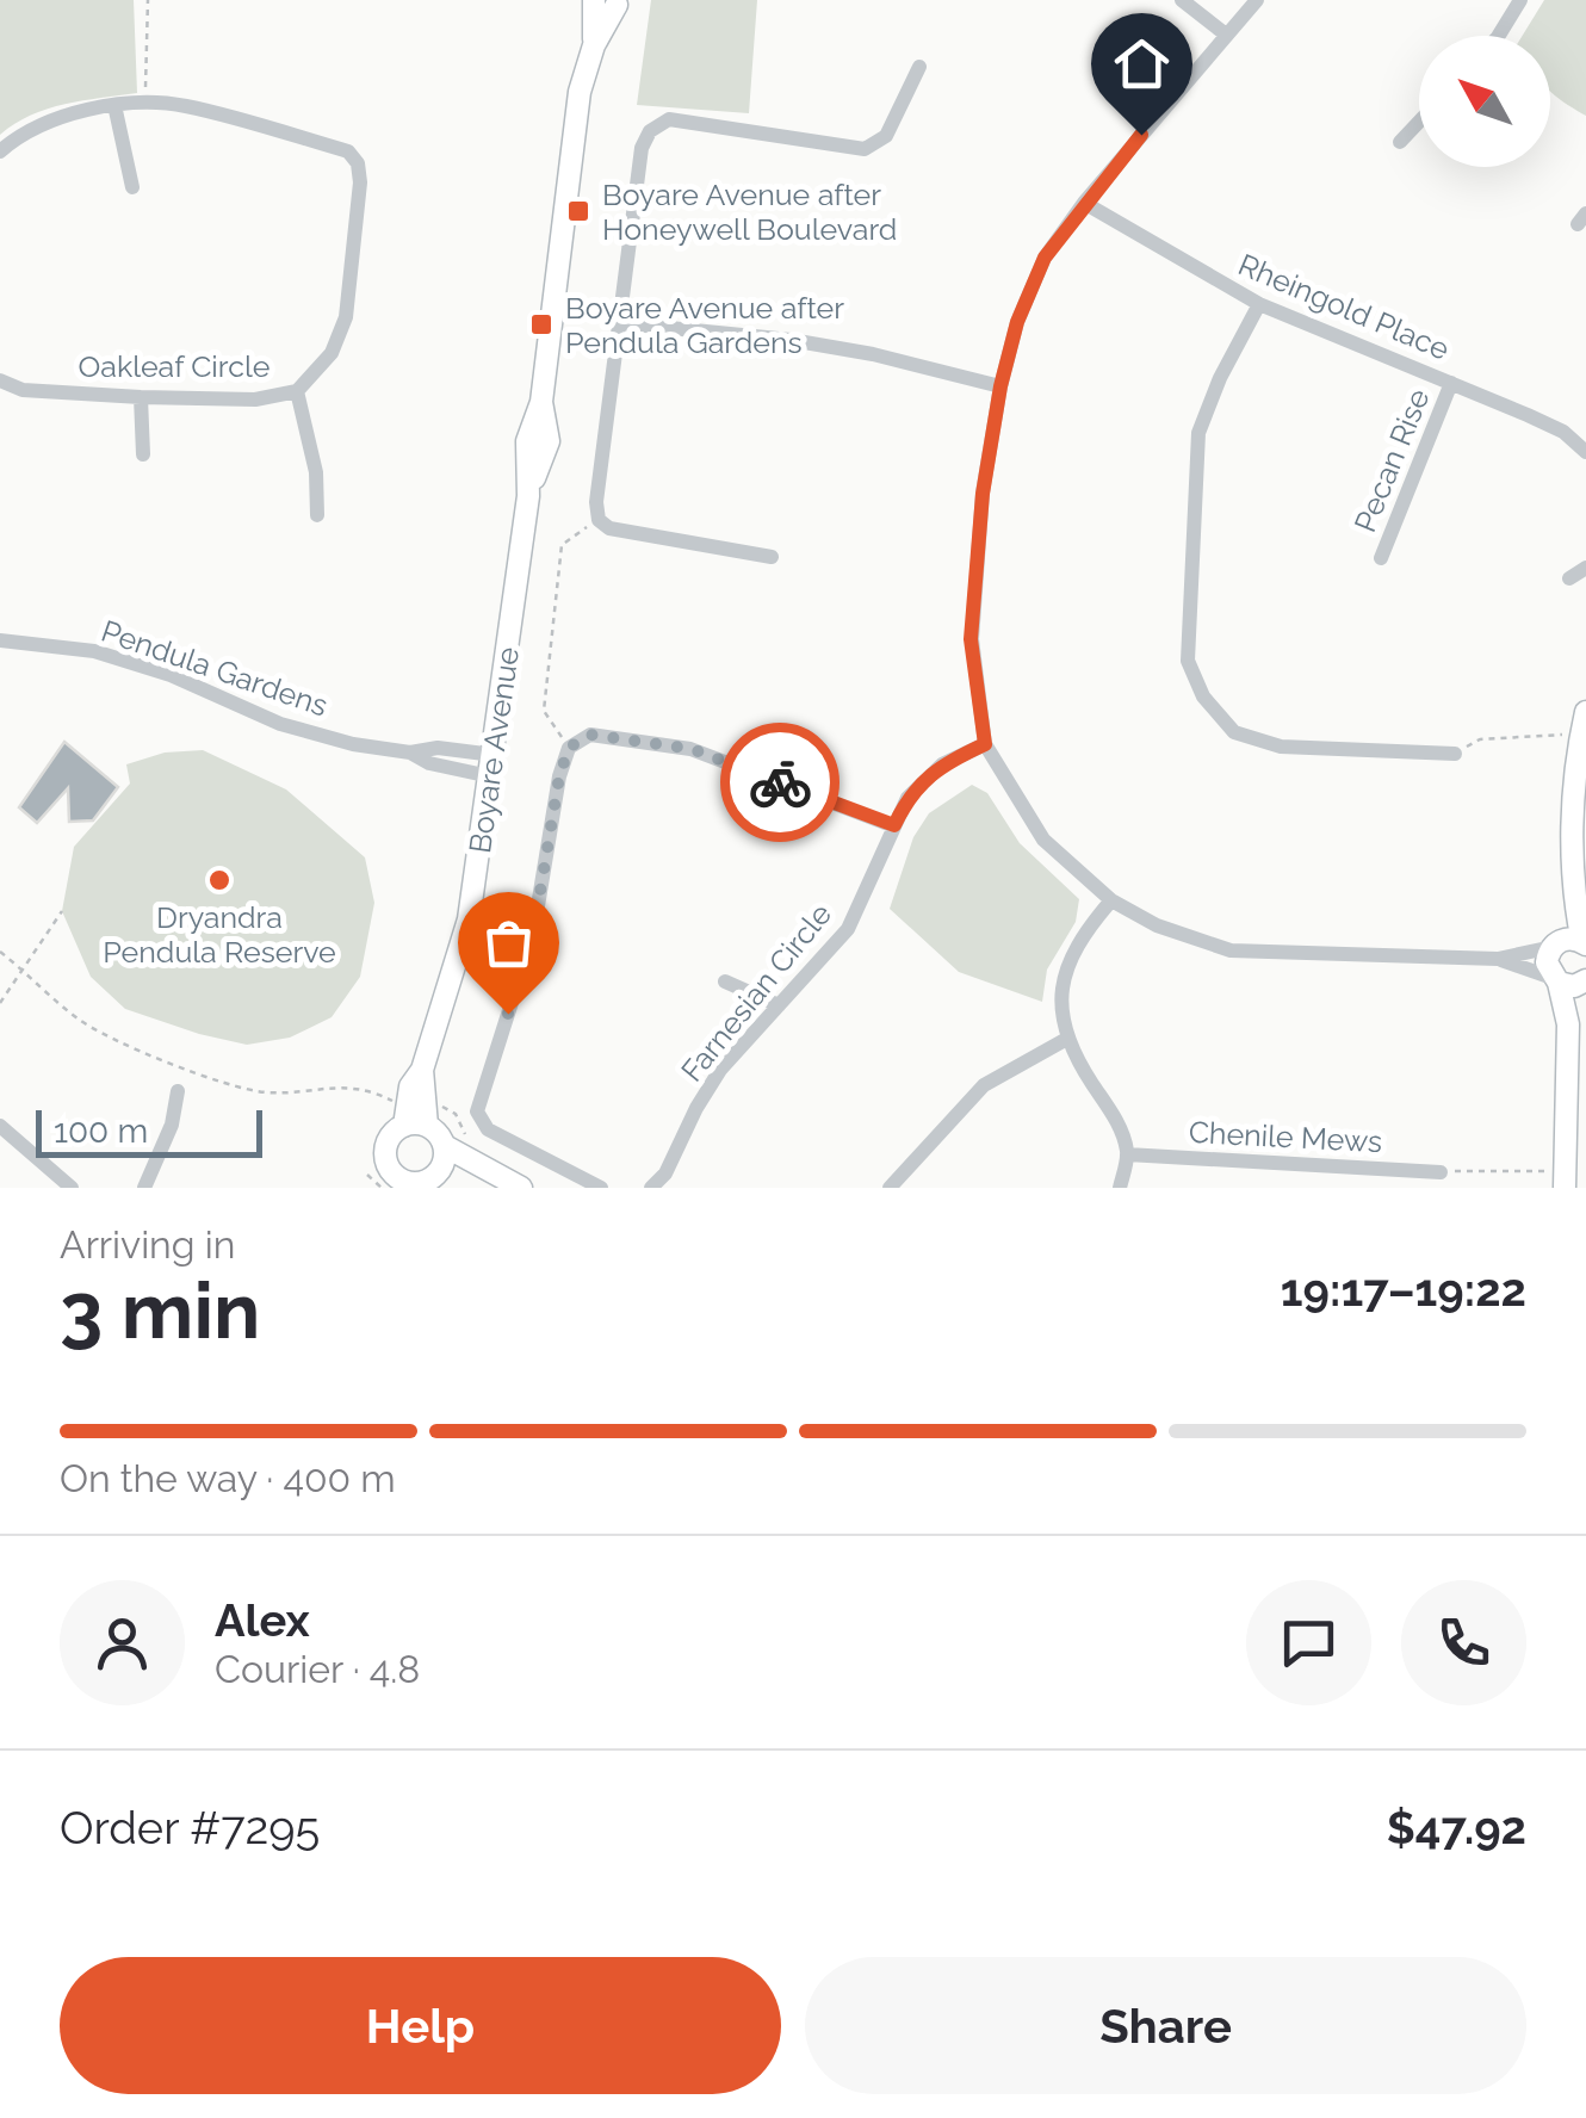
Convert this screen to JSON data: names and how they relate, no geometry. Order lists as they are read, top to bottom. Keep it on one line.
{"streets":{"street":["Rheingold Place","Oakleaf Circle","Pecan Rise","Pendula Gardens","Boyare Avenue","Farnesian Circle","Chenile Mews"]},"crossings":[["Rheingold Place","Pecan Rise"],["Pendula Gardens","Boyare Avenue"]],"places":{"transit":["Boyare Avenue after Honeywell Boulevard","Boyare Avenue after Pendula Gardens"],"other":["Dryandra Pendula Reserve"]},"scale_bar":"100 m","north":"top left","page":{"scale":"100 m","heading":["3 min","Arriving in","19:17–19:22"],"panel":["Alex","Courier · 4.8","Order #7295","$47.92"],"bar":"On the way · 400 m","buttons":["Help","Share"]}}
